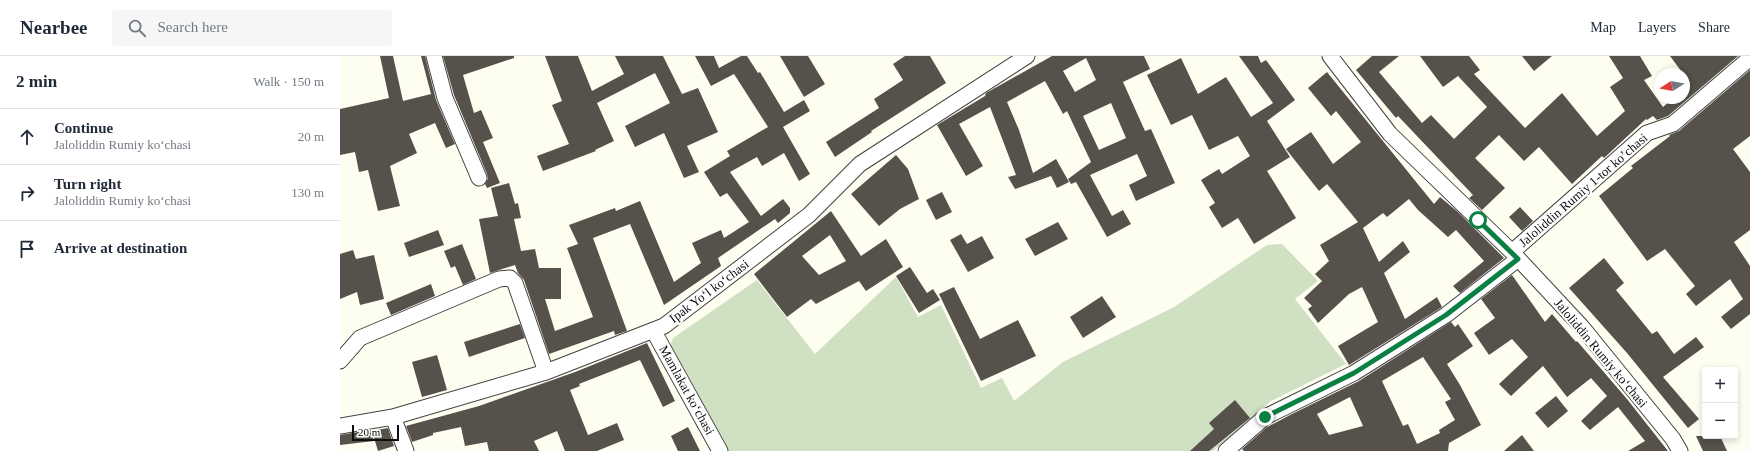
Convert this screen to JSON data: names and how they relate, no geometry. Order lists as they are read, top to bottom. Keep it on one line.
{"streets":{"street":["Jaloliddin Rumiy 1-tor koʼchasi","Ipak Yoʻl koʻchasi","Jaloliddin Rumiy koʻchasi","Mamlakat koʻchasi"]},"crossings":[["Jaloliddin Rumiy 1-tor koʼchasi","Jaloliddin Rumiy koʻchasi"],["Ipak Yoʻl koʻchasi","Mamlakat koʻchasi"]],"scale_bar":"20 m","north":"left","page":{"header":"Nearbee","search":"Search here","nav":["Map","Layers","Share"],"heading":["2 min","Walk · 150 m"],"list":[["Continue","Jaloliddin Rumiy koʻchasi","20 m"],["Turn right","Jaloliddin Rumiy koʻchasi","130 m"],"Arrive at destination"],"map_buttons":["+","−"],"scale":"20 m"}}
